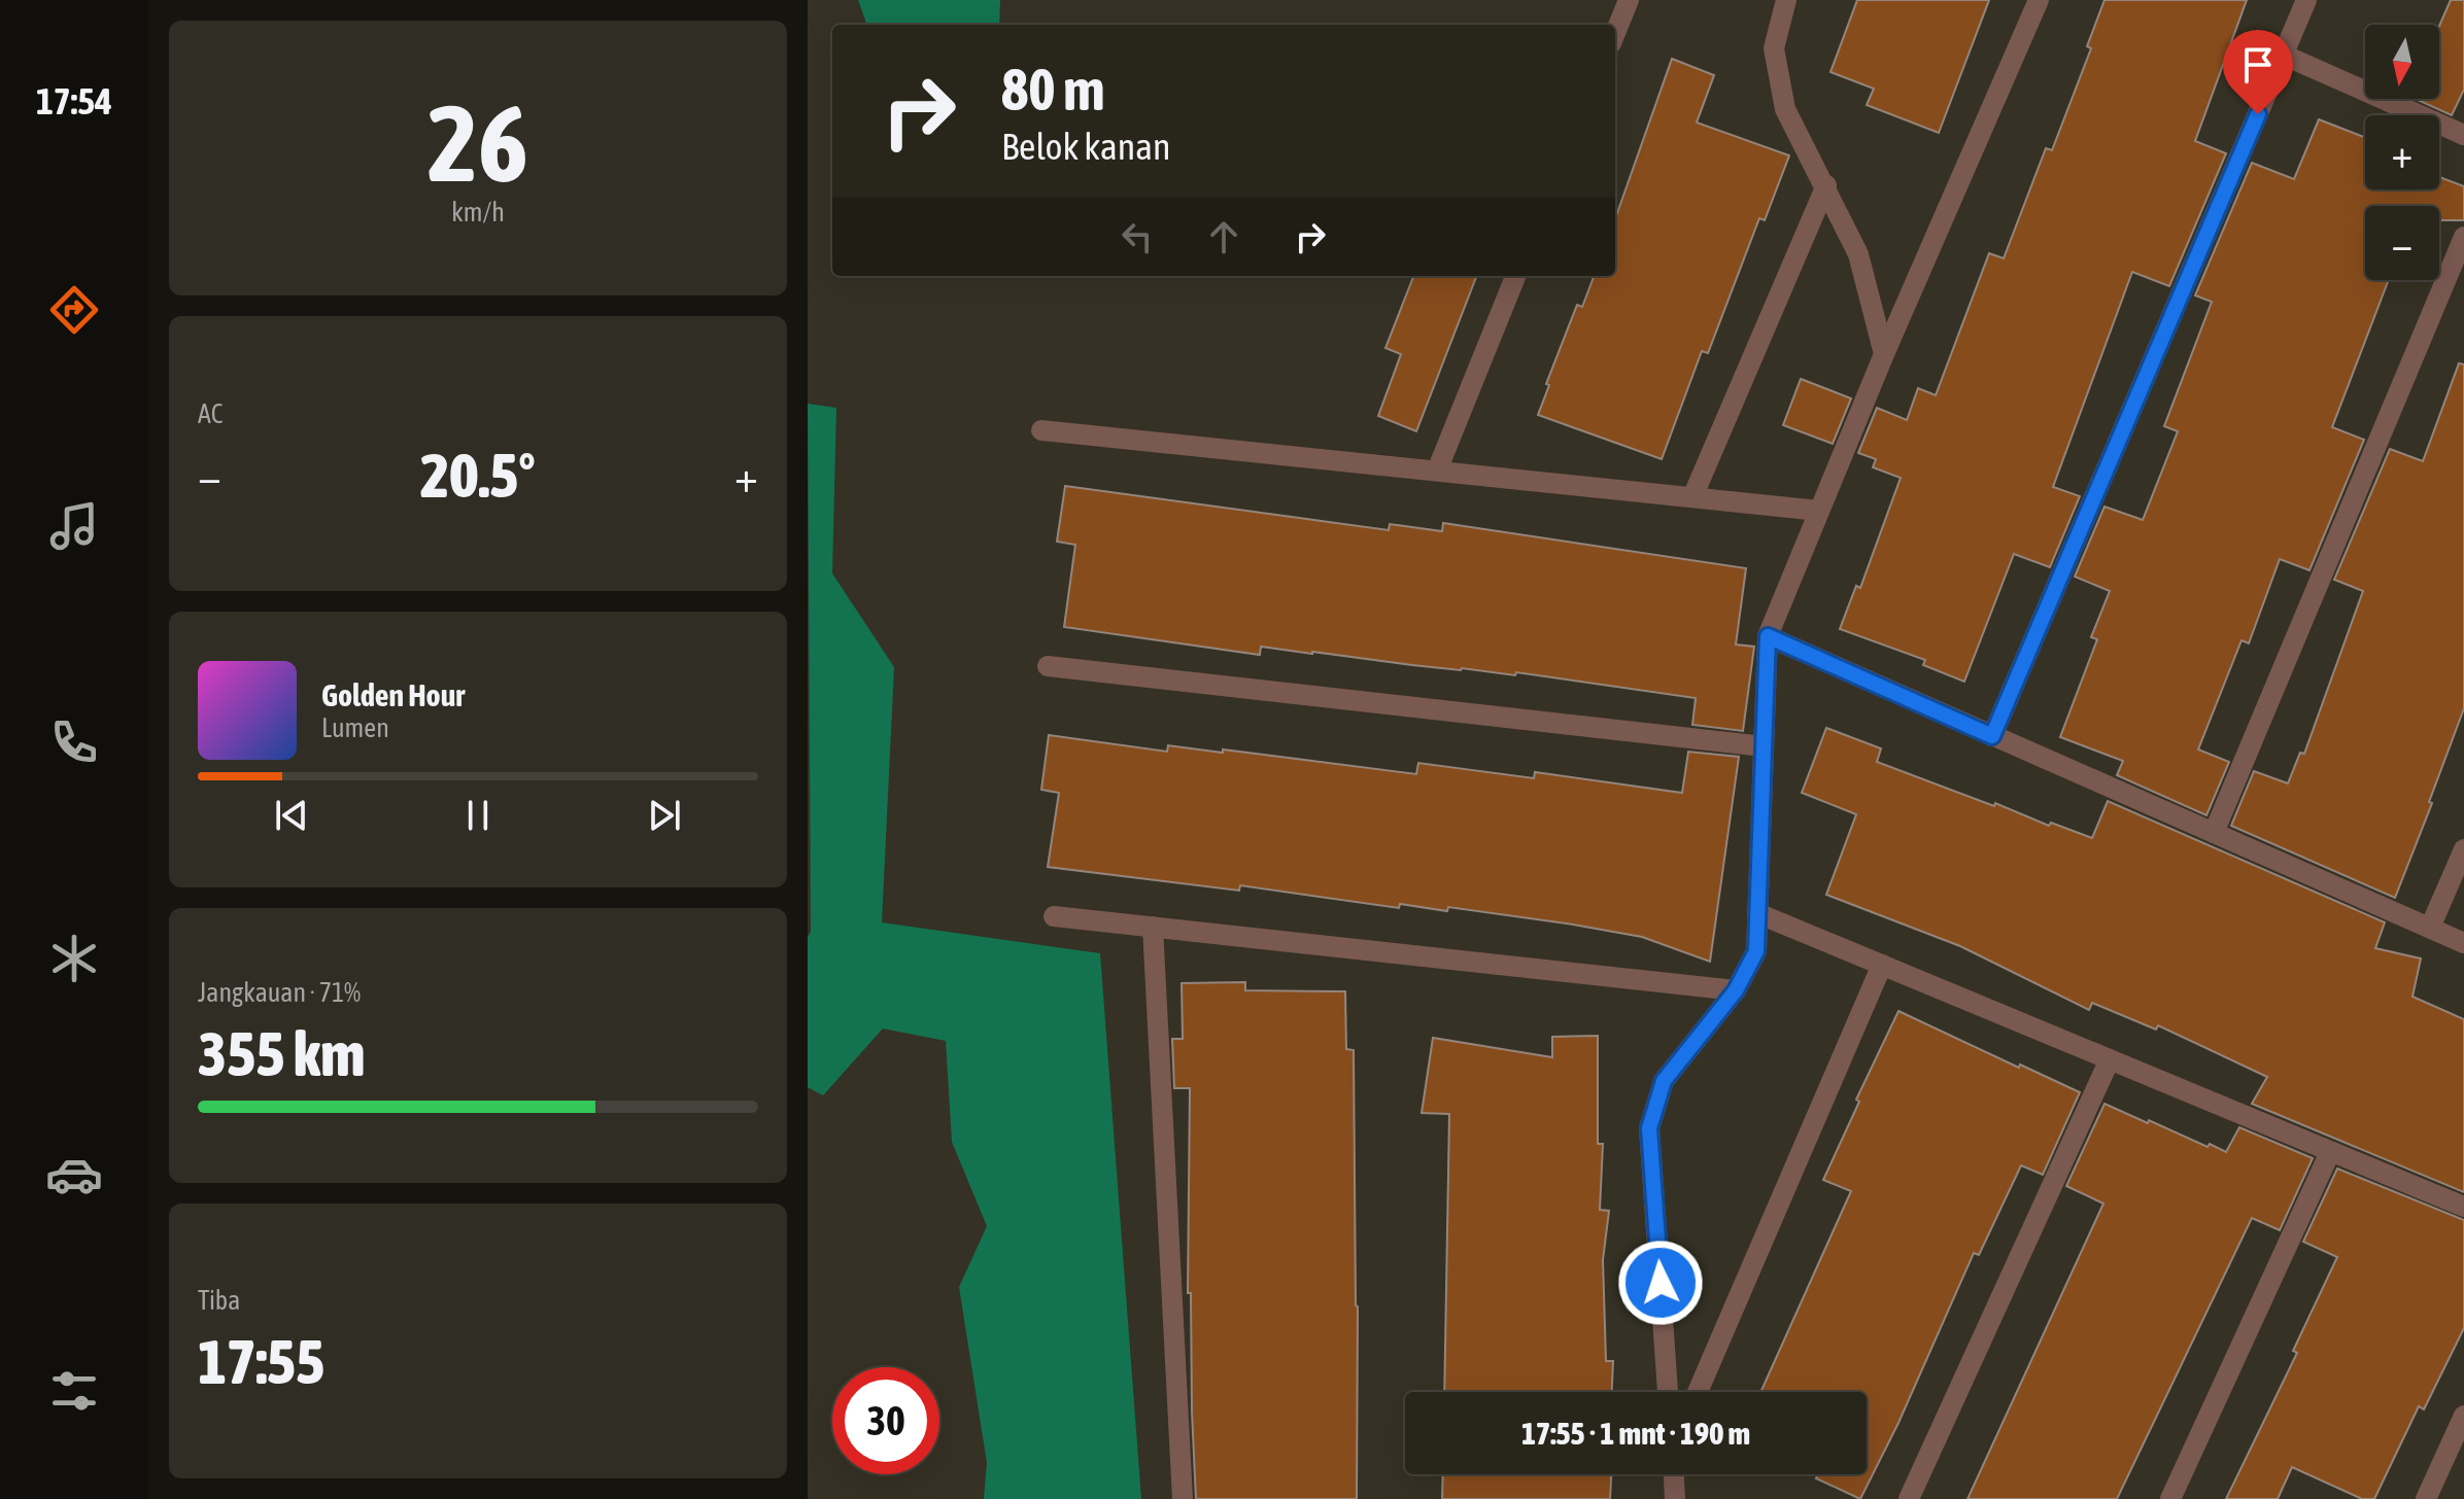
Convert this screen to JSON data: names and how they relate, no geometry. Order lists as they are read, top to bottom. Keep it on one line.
{"north":"bottom","page":{"tabs":"17:54","tile":[["26","km/h"],"AC",["Jangkauan · 71%","355 km"],["Tiba","17:55"]],"map_buttons":["+","−"],"turn":["80 m","Belok kanan"],"heat":["−","20.5°","+"],"song":["Golden Hour","Lumen"],"limit":"30","trip":"17:55 · 1 mnt · 190 m"}}
